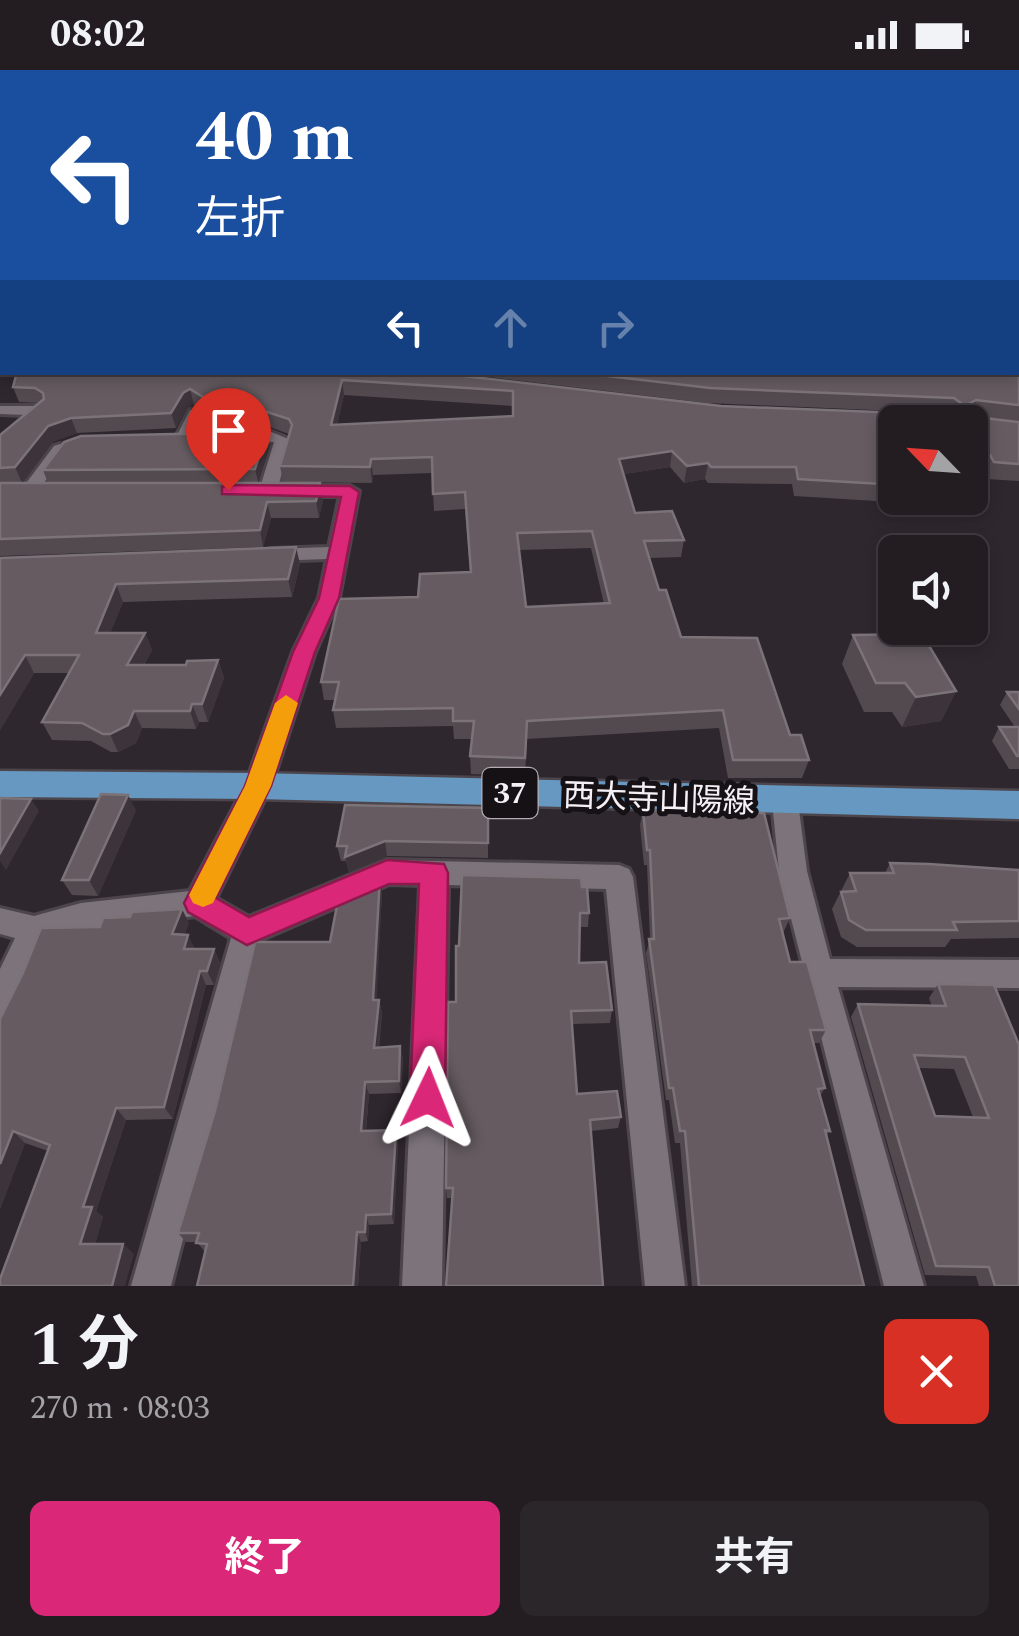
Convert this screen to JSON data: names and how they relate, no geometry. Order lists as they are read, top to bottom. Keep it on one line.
{"streets":{"main road":["37","西大寺山陽線"]},"north":"top left","page":{"status":"08:02","turn":["40 m","左折"],"heading":["1 分","270 m · 08:03"],"buttons":["終了","共有"]}}
